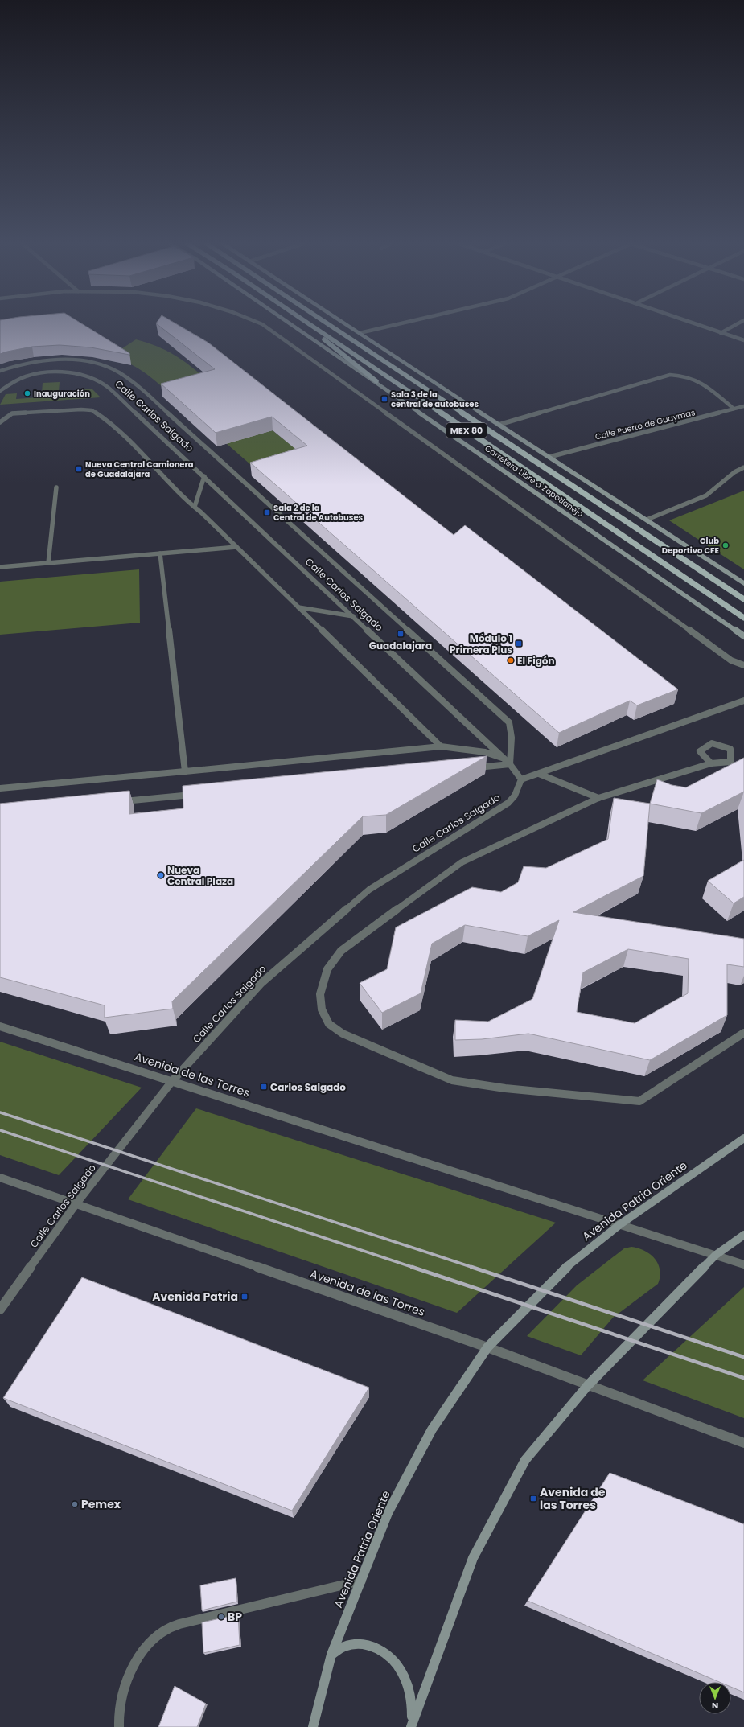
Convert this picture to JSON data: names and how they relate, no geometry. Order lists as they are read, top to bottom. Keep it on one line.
{"streets":{"main road":["MEX 80","Carretera Libre a Zapotlanejo","Avenida Patria Oriente"],"street":["Calle Carlos Salgado","Calle Puerto de Guaymas","Avenida de las Torres"]},"crossings":[["Calle Carlos Salgado","Avenida de las Torres"],["Avenida de las Torres","Avenida Patria Oriente"]],"places":{"other":["Inauguración","Club Deportivo CFE","El Figón","Nueva Central Plaza","Pemex","BP"],"transit":["Sala 3 de la central de autobuses","Nueva Central Camionera de Guadalajara","Sala 2 de la Central de Autobuses","Guadalajara","Módulo 1 Primera Plus","Carlos Salgado","Avenida Patria","Avenida de las Torres"]},"north":"bottom"}
